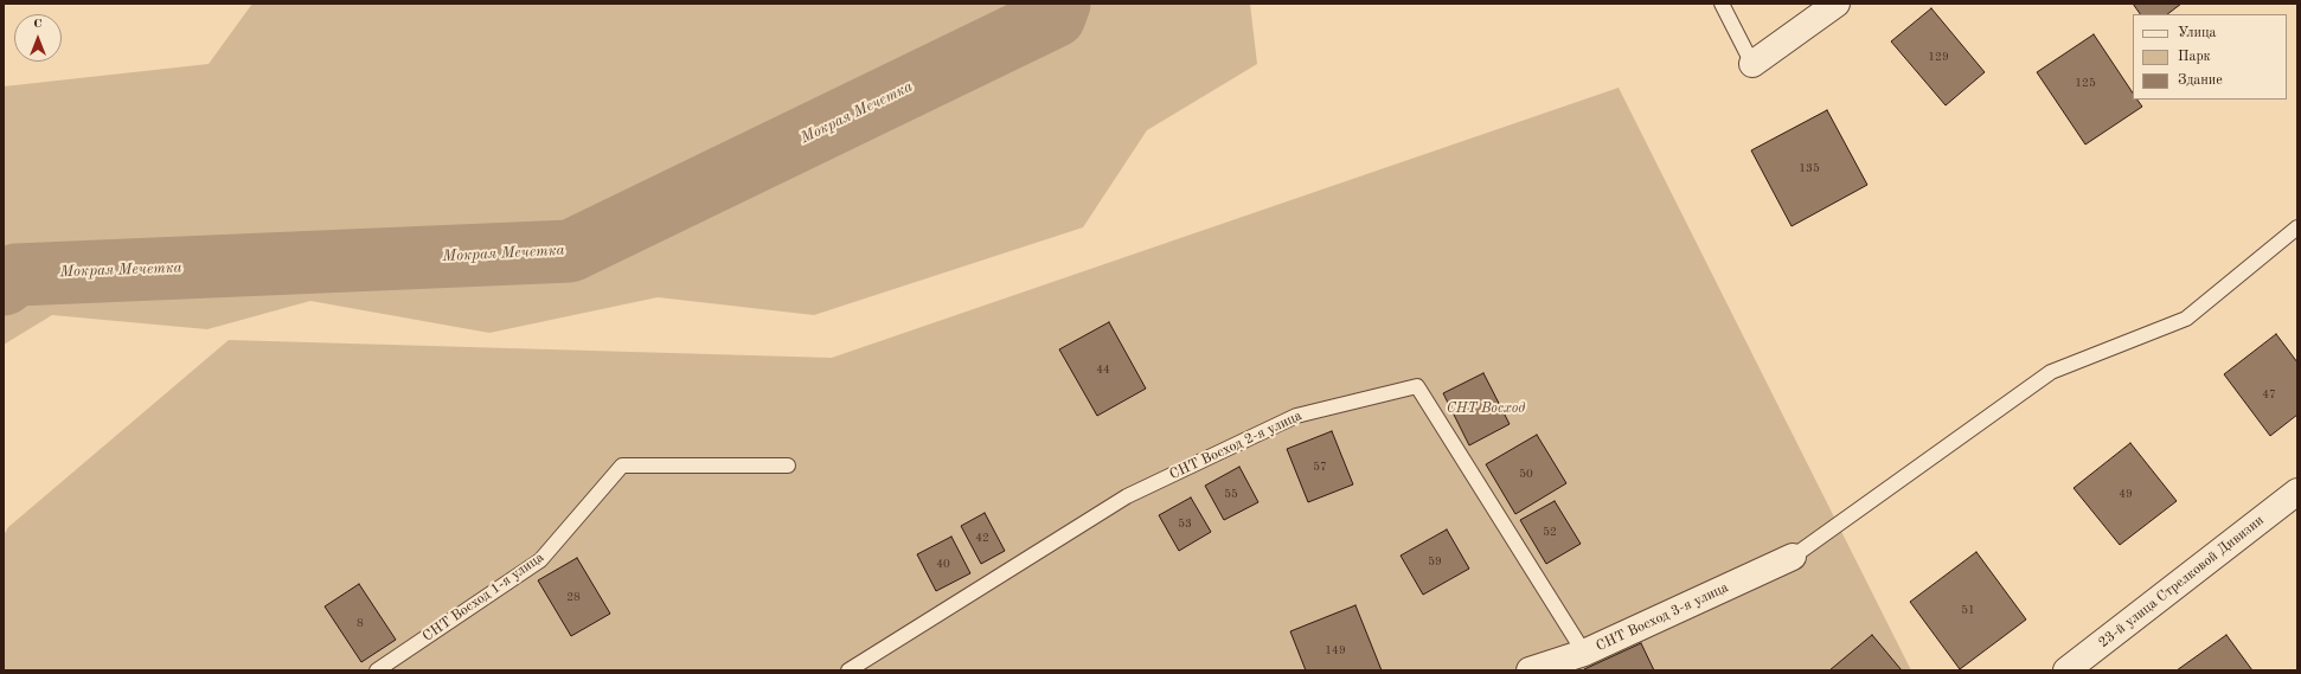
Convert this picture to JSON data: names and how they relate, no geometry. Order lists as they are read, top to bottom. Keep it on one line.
{"streets":{"street":["23-й улица Стрелковой Дивизии","СНТ Восход 3-я улица"],"lane":["СНТ Восход 2-я улица","СНТ Восход 1-я улица"]},"crossings":[["СНТ Восход 2-я улица","СНТ Восход 3-я улица"]],"water":["Мокрая Мечетка"],"parks":["СНТ Восход"],"house_numbers":["129","125","135","44","47","57","50","55","49","53","52","42","59","40","28","51","8","149"],"legend":["Улица","Парк","Здание"],"north":"top"}
